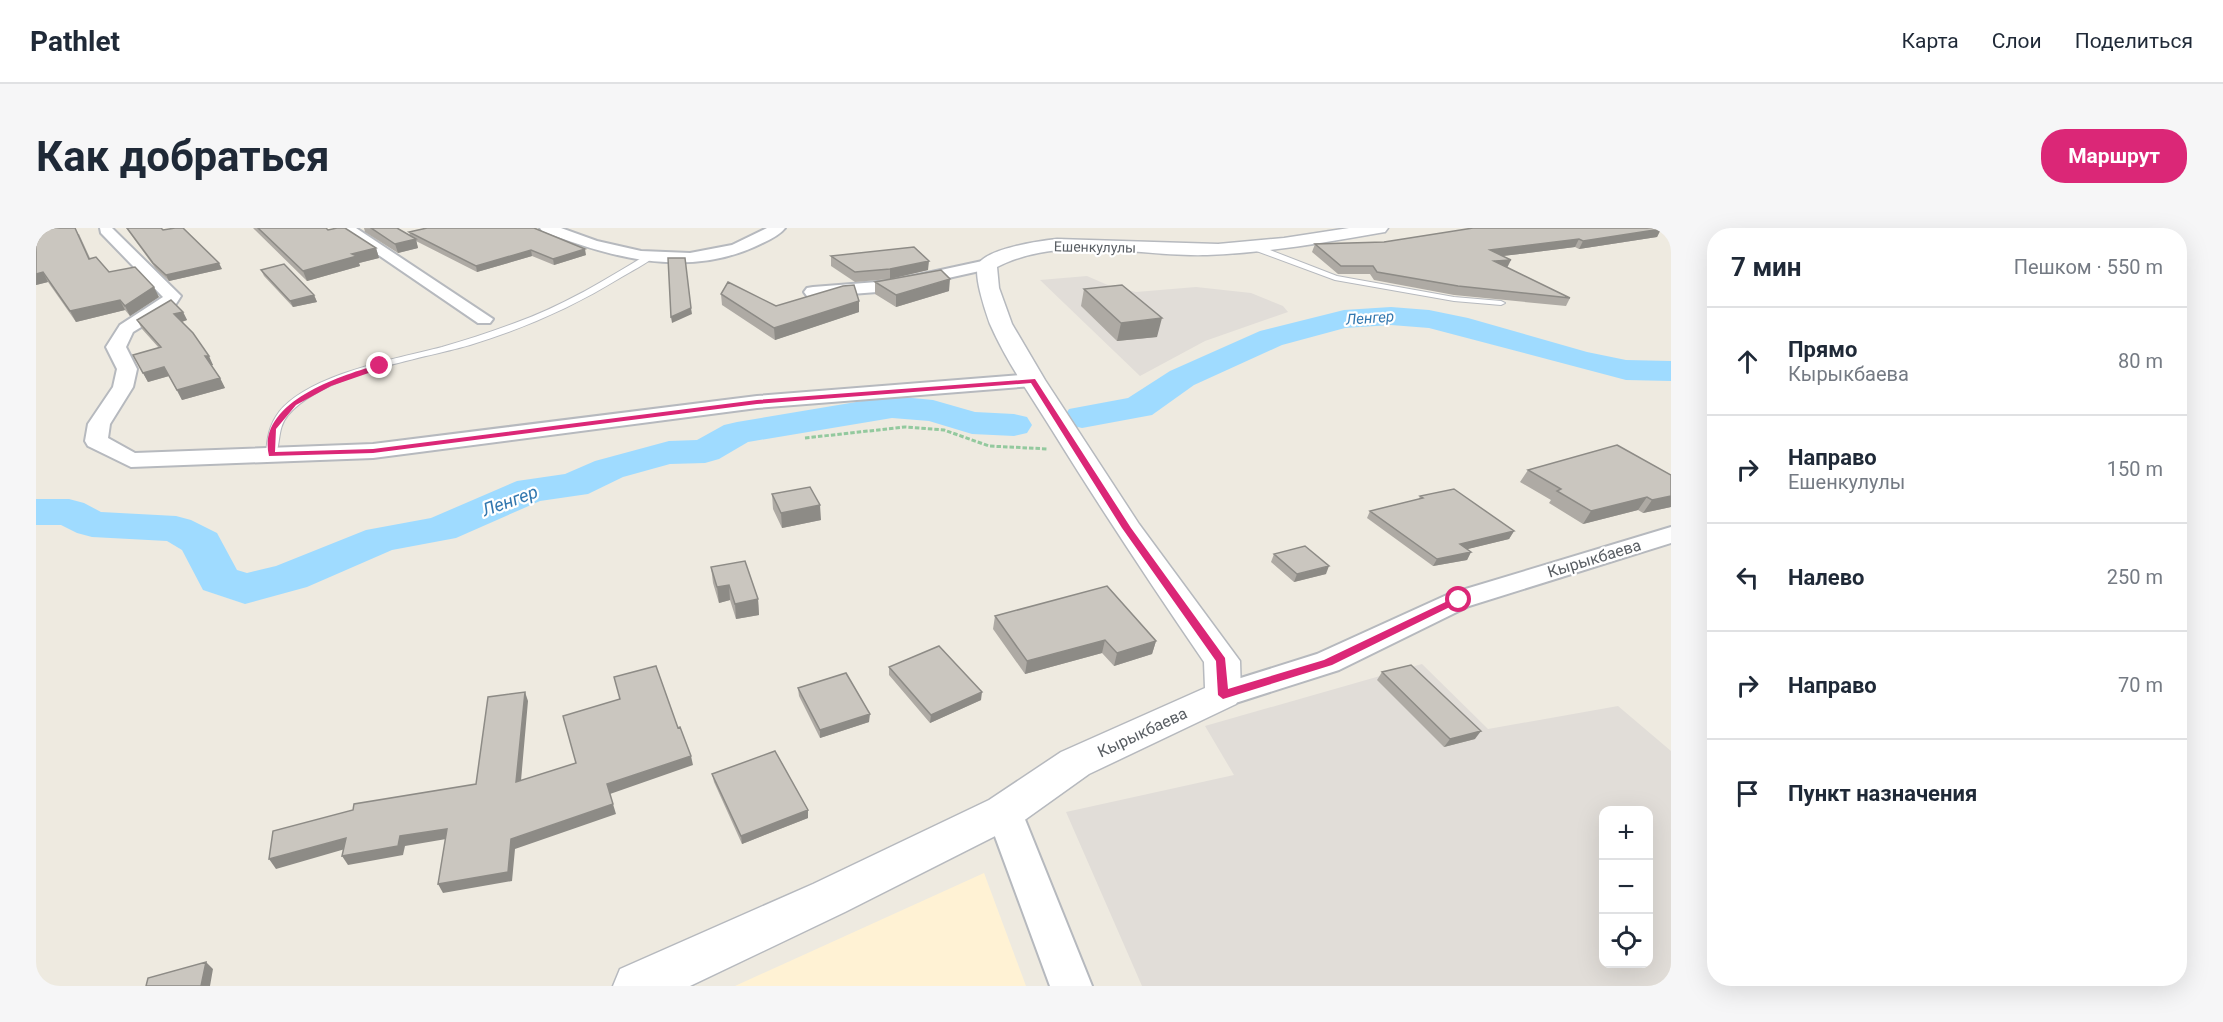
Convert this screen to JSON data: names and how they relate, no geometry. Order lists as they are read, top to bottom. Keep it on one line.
{"streets":{"street":["Ешенкулулы","Кырыкбаева"]},"water":["Ленгер"],"page":{"header":"Pathlet","nav":["Карта","Слои","Поделиться"],"buttons":"Маршрут","title":"Как добраться","heading":["7 мин","Пешком · 550 m"],"list":[["Прямо","Кырыкбаева","80 m"],["Направо","Ешенкулулы","150 m"],["Налево","250 m"],["Направо","70 m"],"Пункт назначения"],"map_buttons":["+","−"]}}
